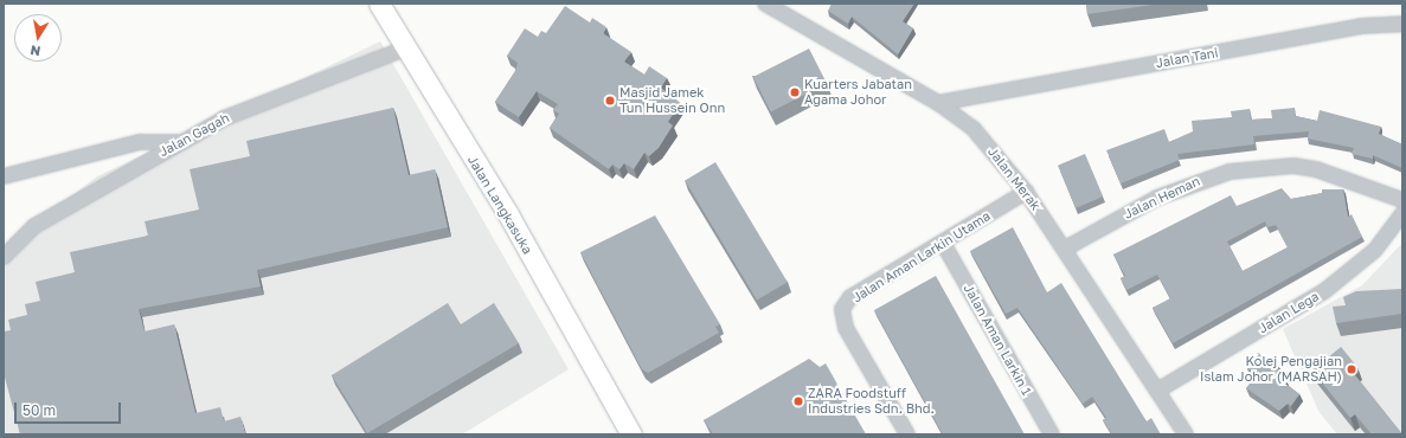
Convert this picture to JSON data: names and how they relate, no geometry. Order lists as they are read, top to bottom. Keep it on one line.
{"streets":{"main road":["Jalan Langkasuka"],"street":["Jalan Tani","Jalan Gagah","Jalan Merak","Jalan Heman","Jalan Aman Larkin Utama","Jalan Lega","Jalan Aman Larkin 1"]},"crossings":[["Jalan Tani","Jalan Merak"],["Jalan Gagah","Jalan Langkasuka"],["Jalan Merak","Jalan Heman"],["Jalan Merak","Jalan Aman Larkin Utama"],["Jalan Merak","Jalan Lega"],["Jalan Aman Larkin Utama","Jalan Aman Larkin 1"]],"places":["Kuarters Jabatan Agama Johor","Masjid Jamek Tun Hussein Onn","Kolej Pengajian Islam Johor (MARSAH)","ZARA Foodstuff Industries Sdn. Bhd."],"scale_bar":"50 m","north":"bottom"}
